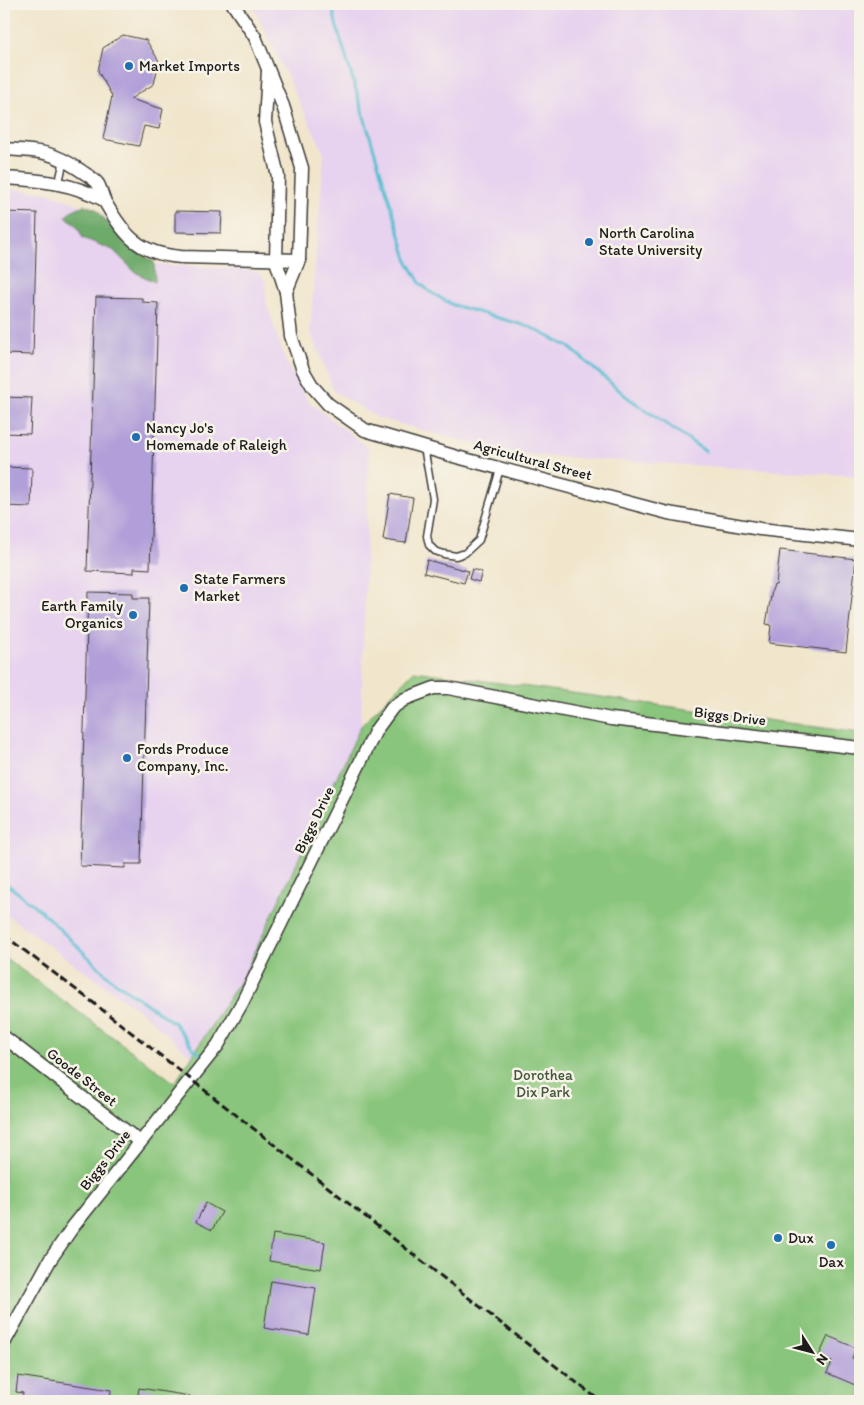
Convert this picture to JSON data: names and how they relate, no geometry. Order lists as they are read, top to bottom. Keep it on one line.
{"streets":{"street":["Agricultural Street","Biggs Drive","Goode Street"]},"crossings":[["Biggs Drive","Goode Street"]],"parks":["Dorothea Dix Park"],"places":["Market Imports","North Carolina State University","Nancy Jo's Homemade of Raleigh","State Farmers Market","Earth Family Organics","Fords Produce Company, Inc.","Dux","Dax"],"north":"bottom right"}
